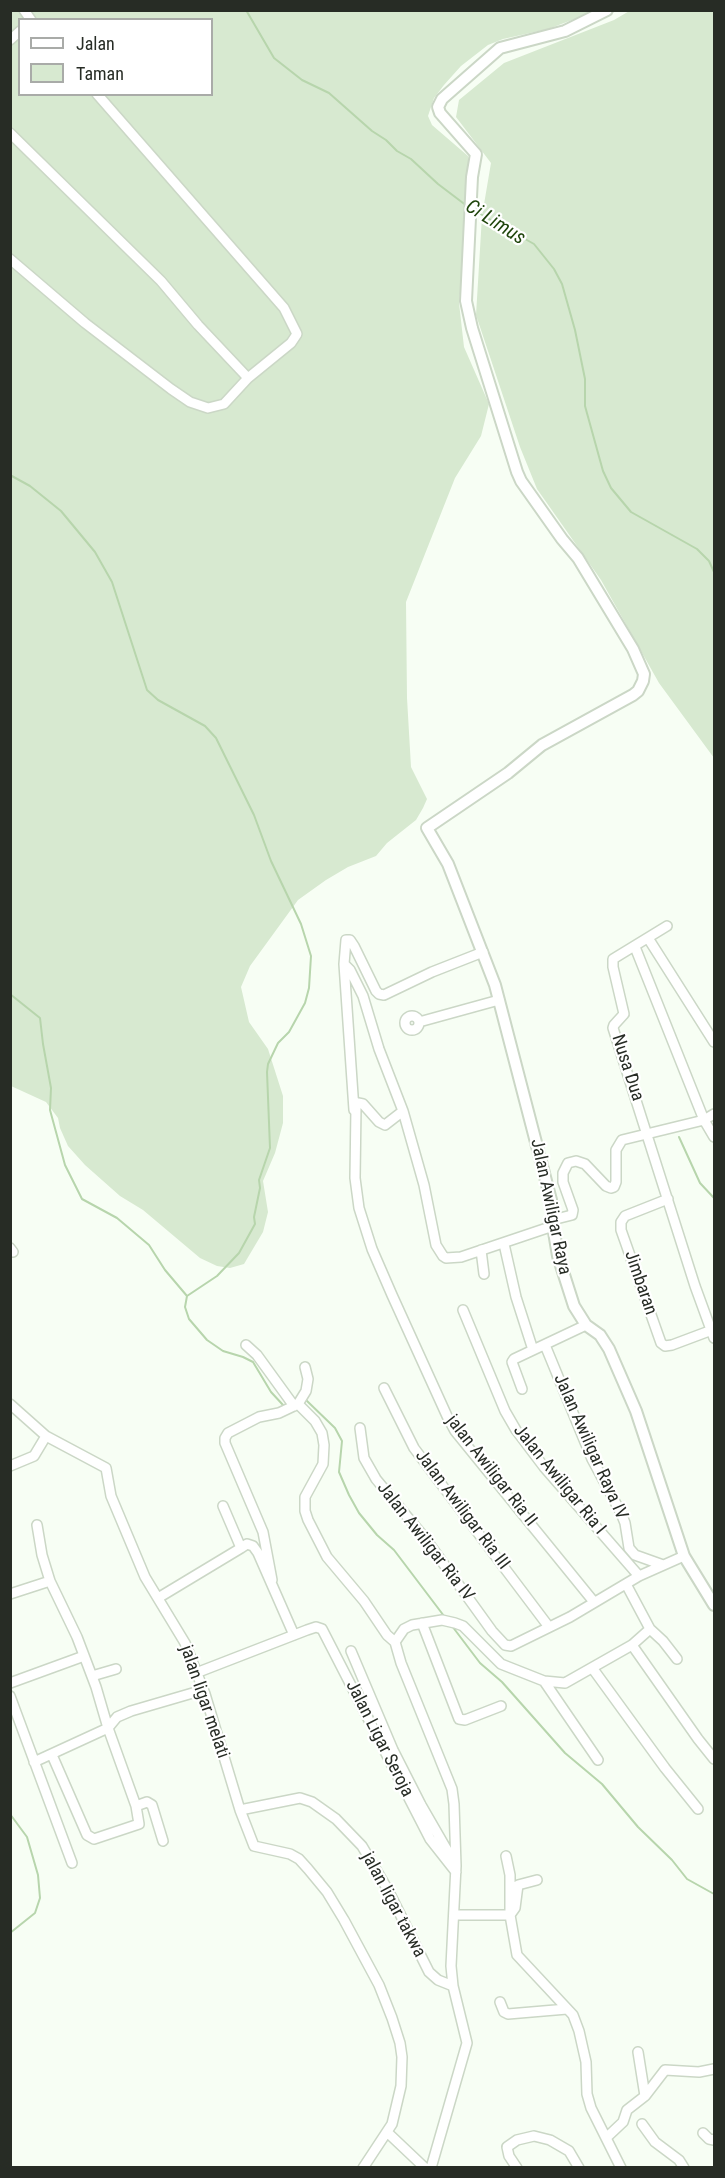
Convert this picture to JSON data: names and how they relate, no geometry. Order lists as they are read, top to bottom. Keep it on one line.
{"streets":{"street":["Nusa Dua","Jalan Awiligar Raya","Jimbaran","Jalan Awiligar Raya IV","jalan Awiligar Ria II","Jalan Awiligar Ria I","Jalan Awiligar Ria III","Jalan Awiligar Ria IV","jalan ligar melati","Jalan Ligar Seroja","jalan ligar takwa"]},"crossings":[["Nusa Dua","Jimbaran"],["Jalan Awiligar Ria III","Jalan Awiligar Ria IV"],["jalan ligar melati","jalan ligar takwa"]],"water":["Ci Limus"],"legend":["Jalan","Taman"]}
